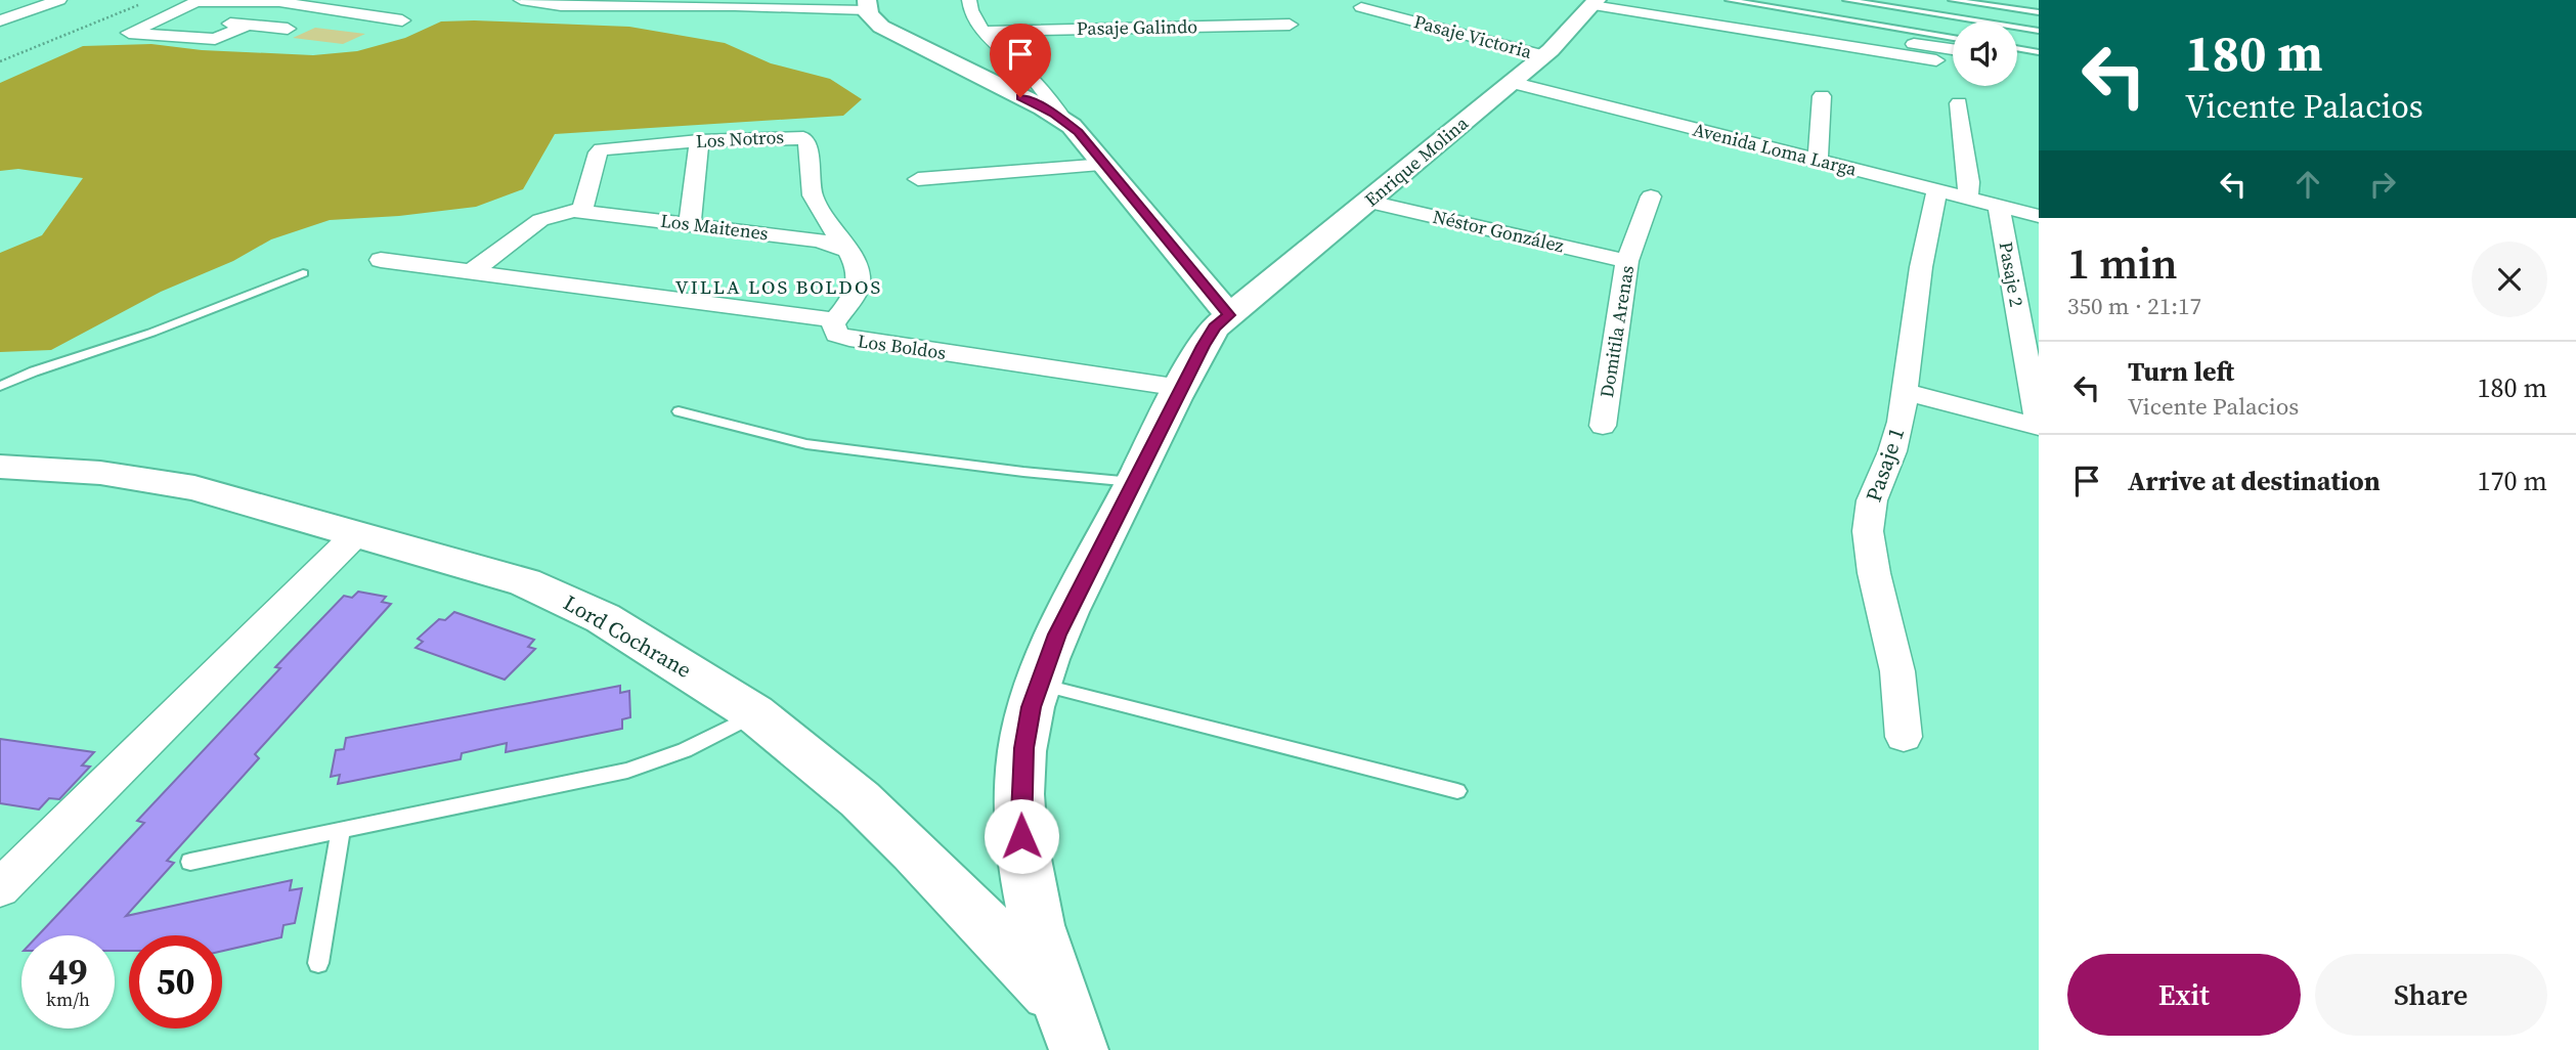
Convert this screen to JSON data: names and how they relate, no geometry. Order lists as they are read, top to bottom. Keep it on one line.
{"streets":{"main road":["Enrique Molina","Lord Cochrane"],"street":["Pasaje Galindo","Pasaje Victoria","Los Notros","Avenida Loma Larga","Los Maitenes","Néstor González","Pasaje 2","Domitila Arenas","Los Boldos","Pasaje 1"]},"crossings":[["Pasaje Victoria","Enrique Molina"],["Los Notros","Los Maitenes"],["Los Notros","Los Boldos"],["Avenida Loma Larga","Enrique Molina"],["Avenida Loma Larga","Pasaje 2"],["Avenida Loma Larga","Pasaje 1"],["Enrique Molina","Néstor González"],["Enrique Molina","Los Boldos"],["Enrique Molina","Lord Cochrane"],["Los Maitenes","Los Boldos"],["Néstor González","Domitila Arenas"]],"districts":["VILLA LOS BOLDOS"],"page":{"turn":["180 m","Vicente Palacios"],"heading":["1 min","350 m · 21:17"],"list":[{"name":"Turn left","note":"Vicente Palacios","value":"180 m"},{"name":"Arrive at destination","value":"170 m"}],"speed":"49 km/h","limit":"50","buttons":["Exit","Share"]}}
